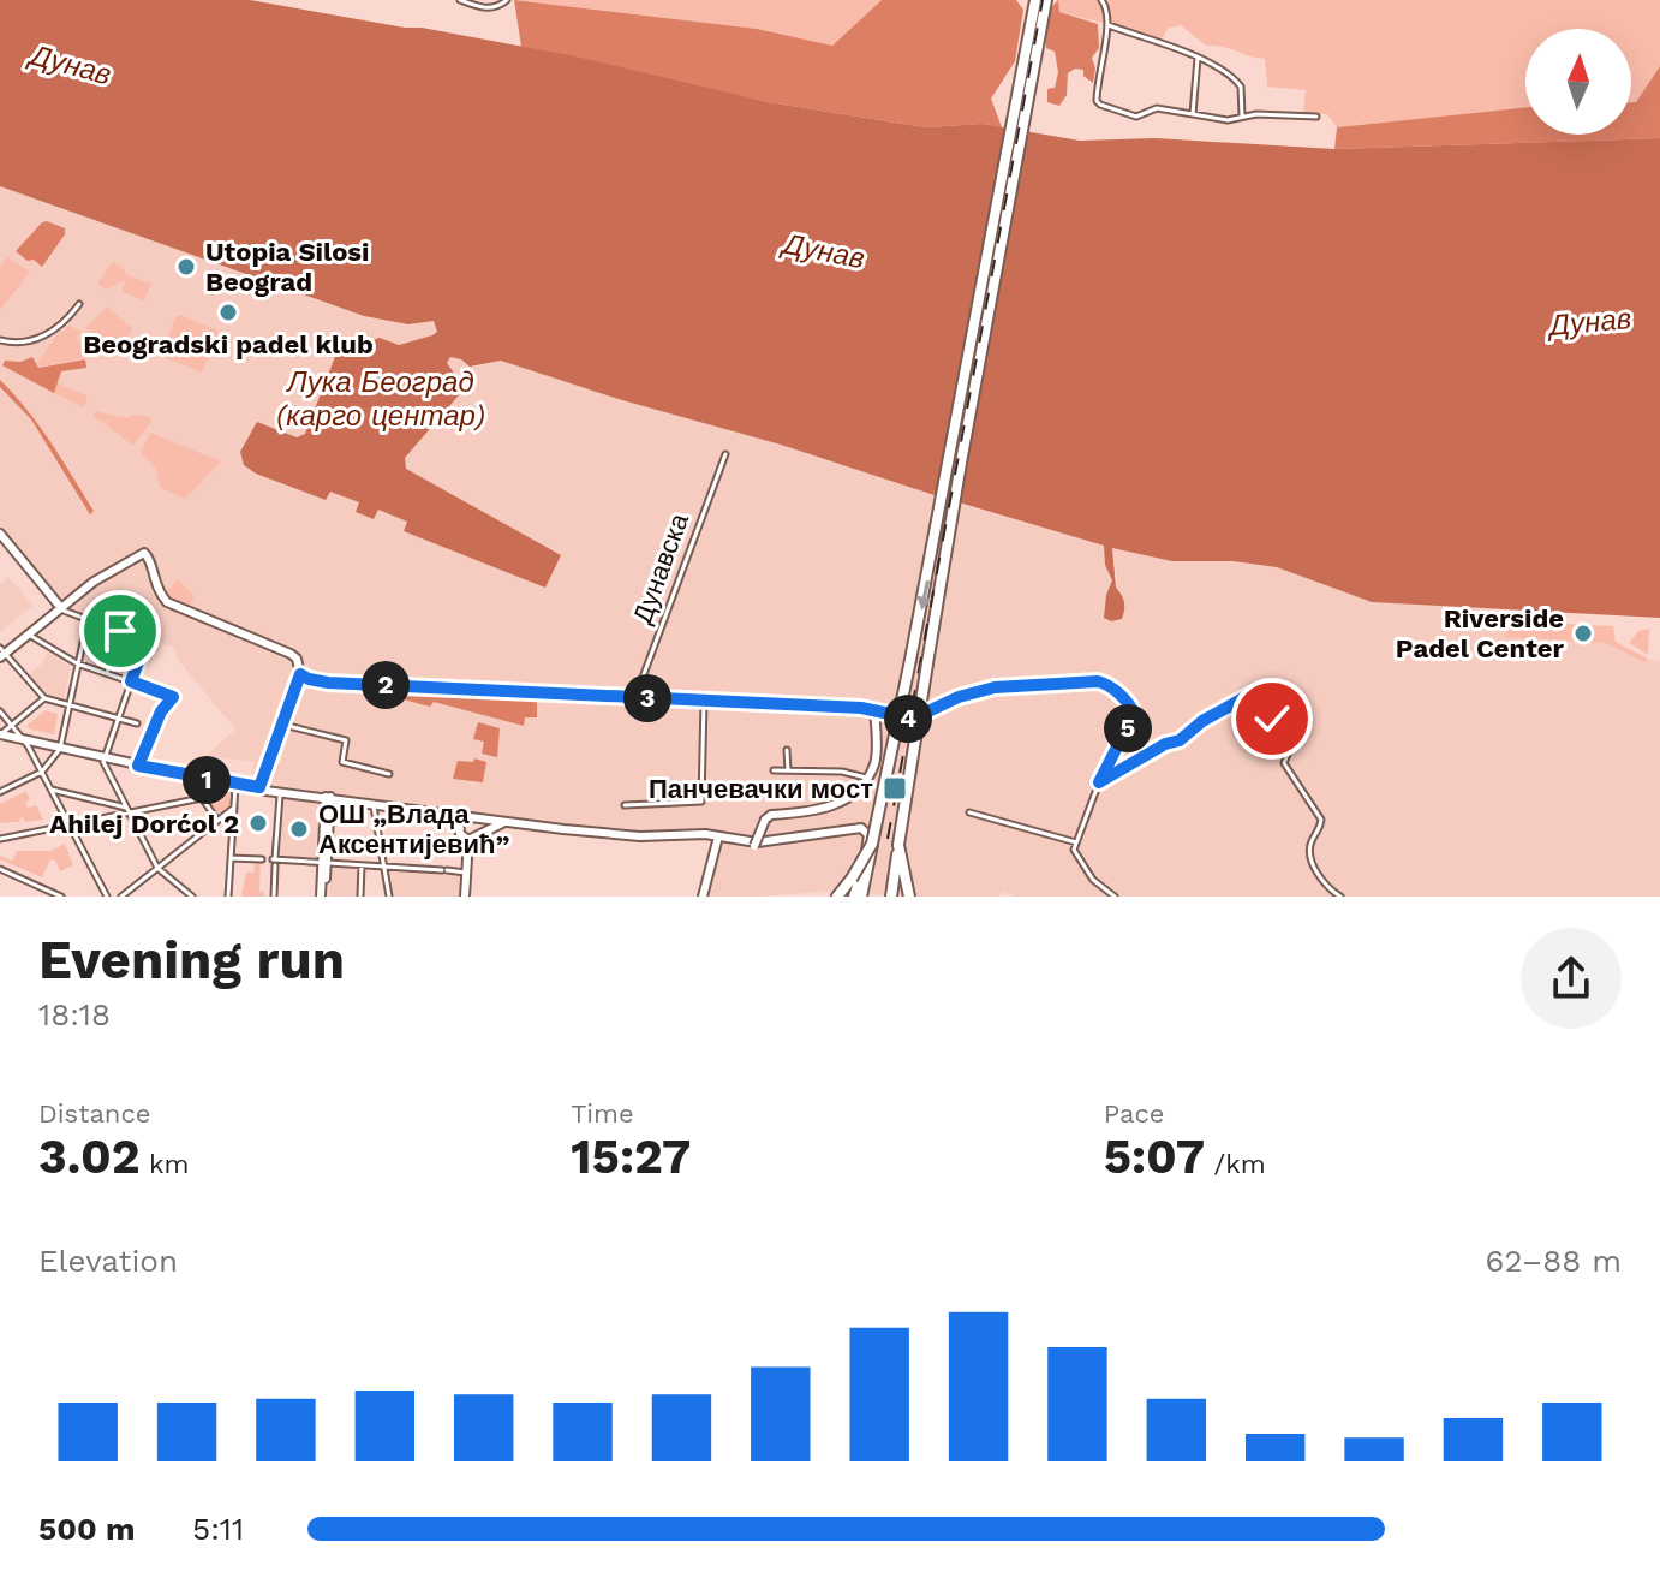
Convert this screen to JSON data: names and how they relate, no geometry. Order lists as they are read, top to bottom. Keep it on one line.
{"streets":{"street":["Дунавска"]},"water":["Дунав","Лука Београд (карго центар)"],"places":{"other":["Utopia Silosi Beograd","Beogradski padel klub","Riverside Padel Center","Ahilej Dorćol 2","ОШ „Влада Аксентијевић”"],"transit":["Панчевачки мост"]},"north":"top","page":{"pins":["2","3","4","5","1"],"heading":["Evening run","18:18"],"stats":[["Distance","3.02 km"],["Time","15:27"],["Pace","5:07 /km"]],"chart":["Elevation","62–88 m"],"list":[{"name":"500 m","note":"5:11"}]}}
